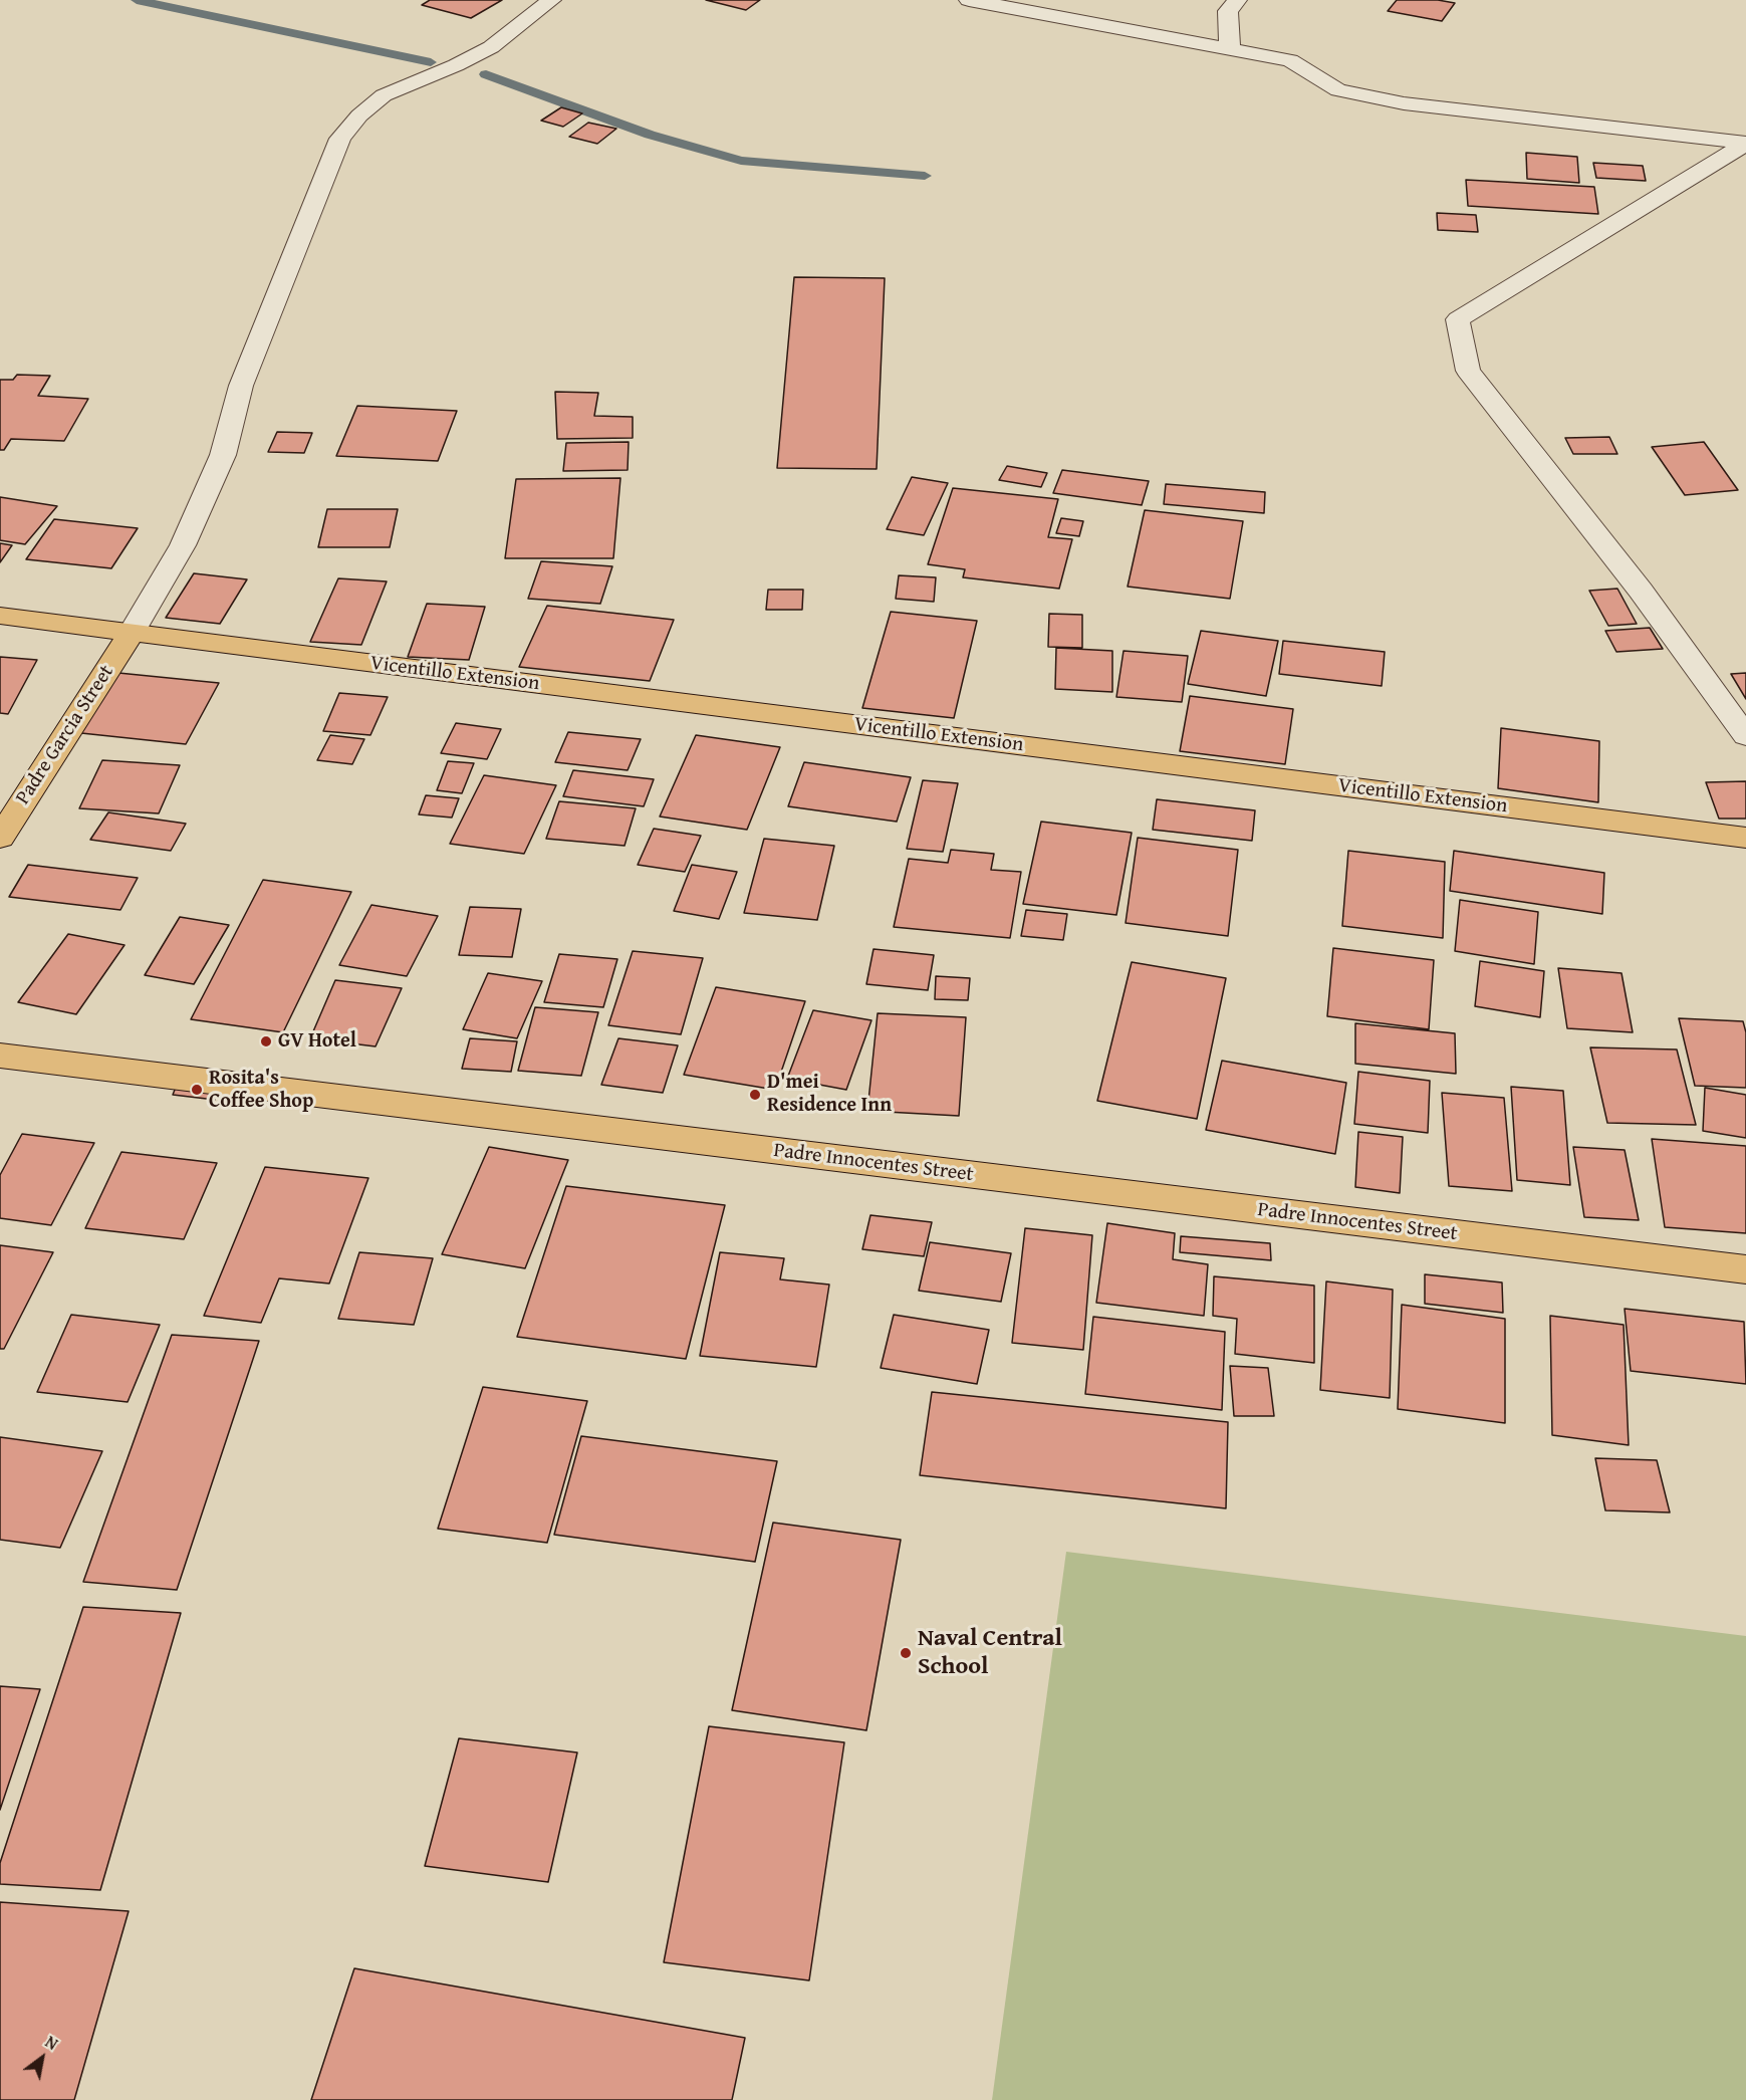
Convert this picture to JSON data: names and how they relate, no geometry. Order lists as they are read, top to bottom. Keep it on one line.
{"streets":{"main road":["Vicentillo Extension","Padre Garcia Street","Padre Innocentes Street"]},"crossings":[["Vicentillo Extension","Padre Garcia Street"]],"places":["GV Hotel","Rosita's Coffee Shop","D'mei Residence Inn","Naval Central School"],"north":"top right"}
